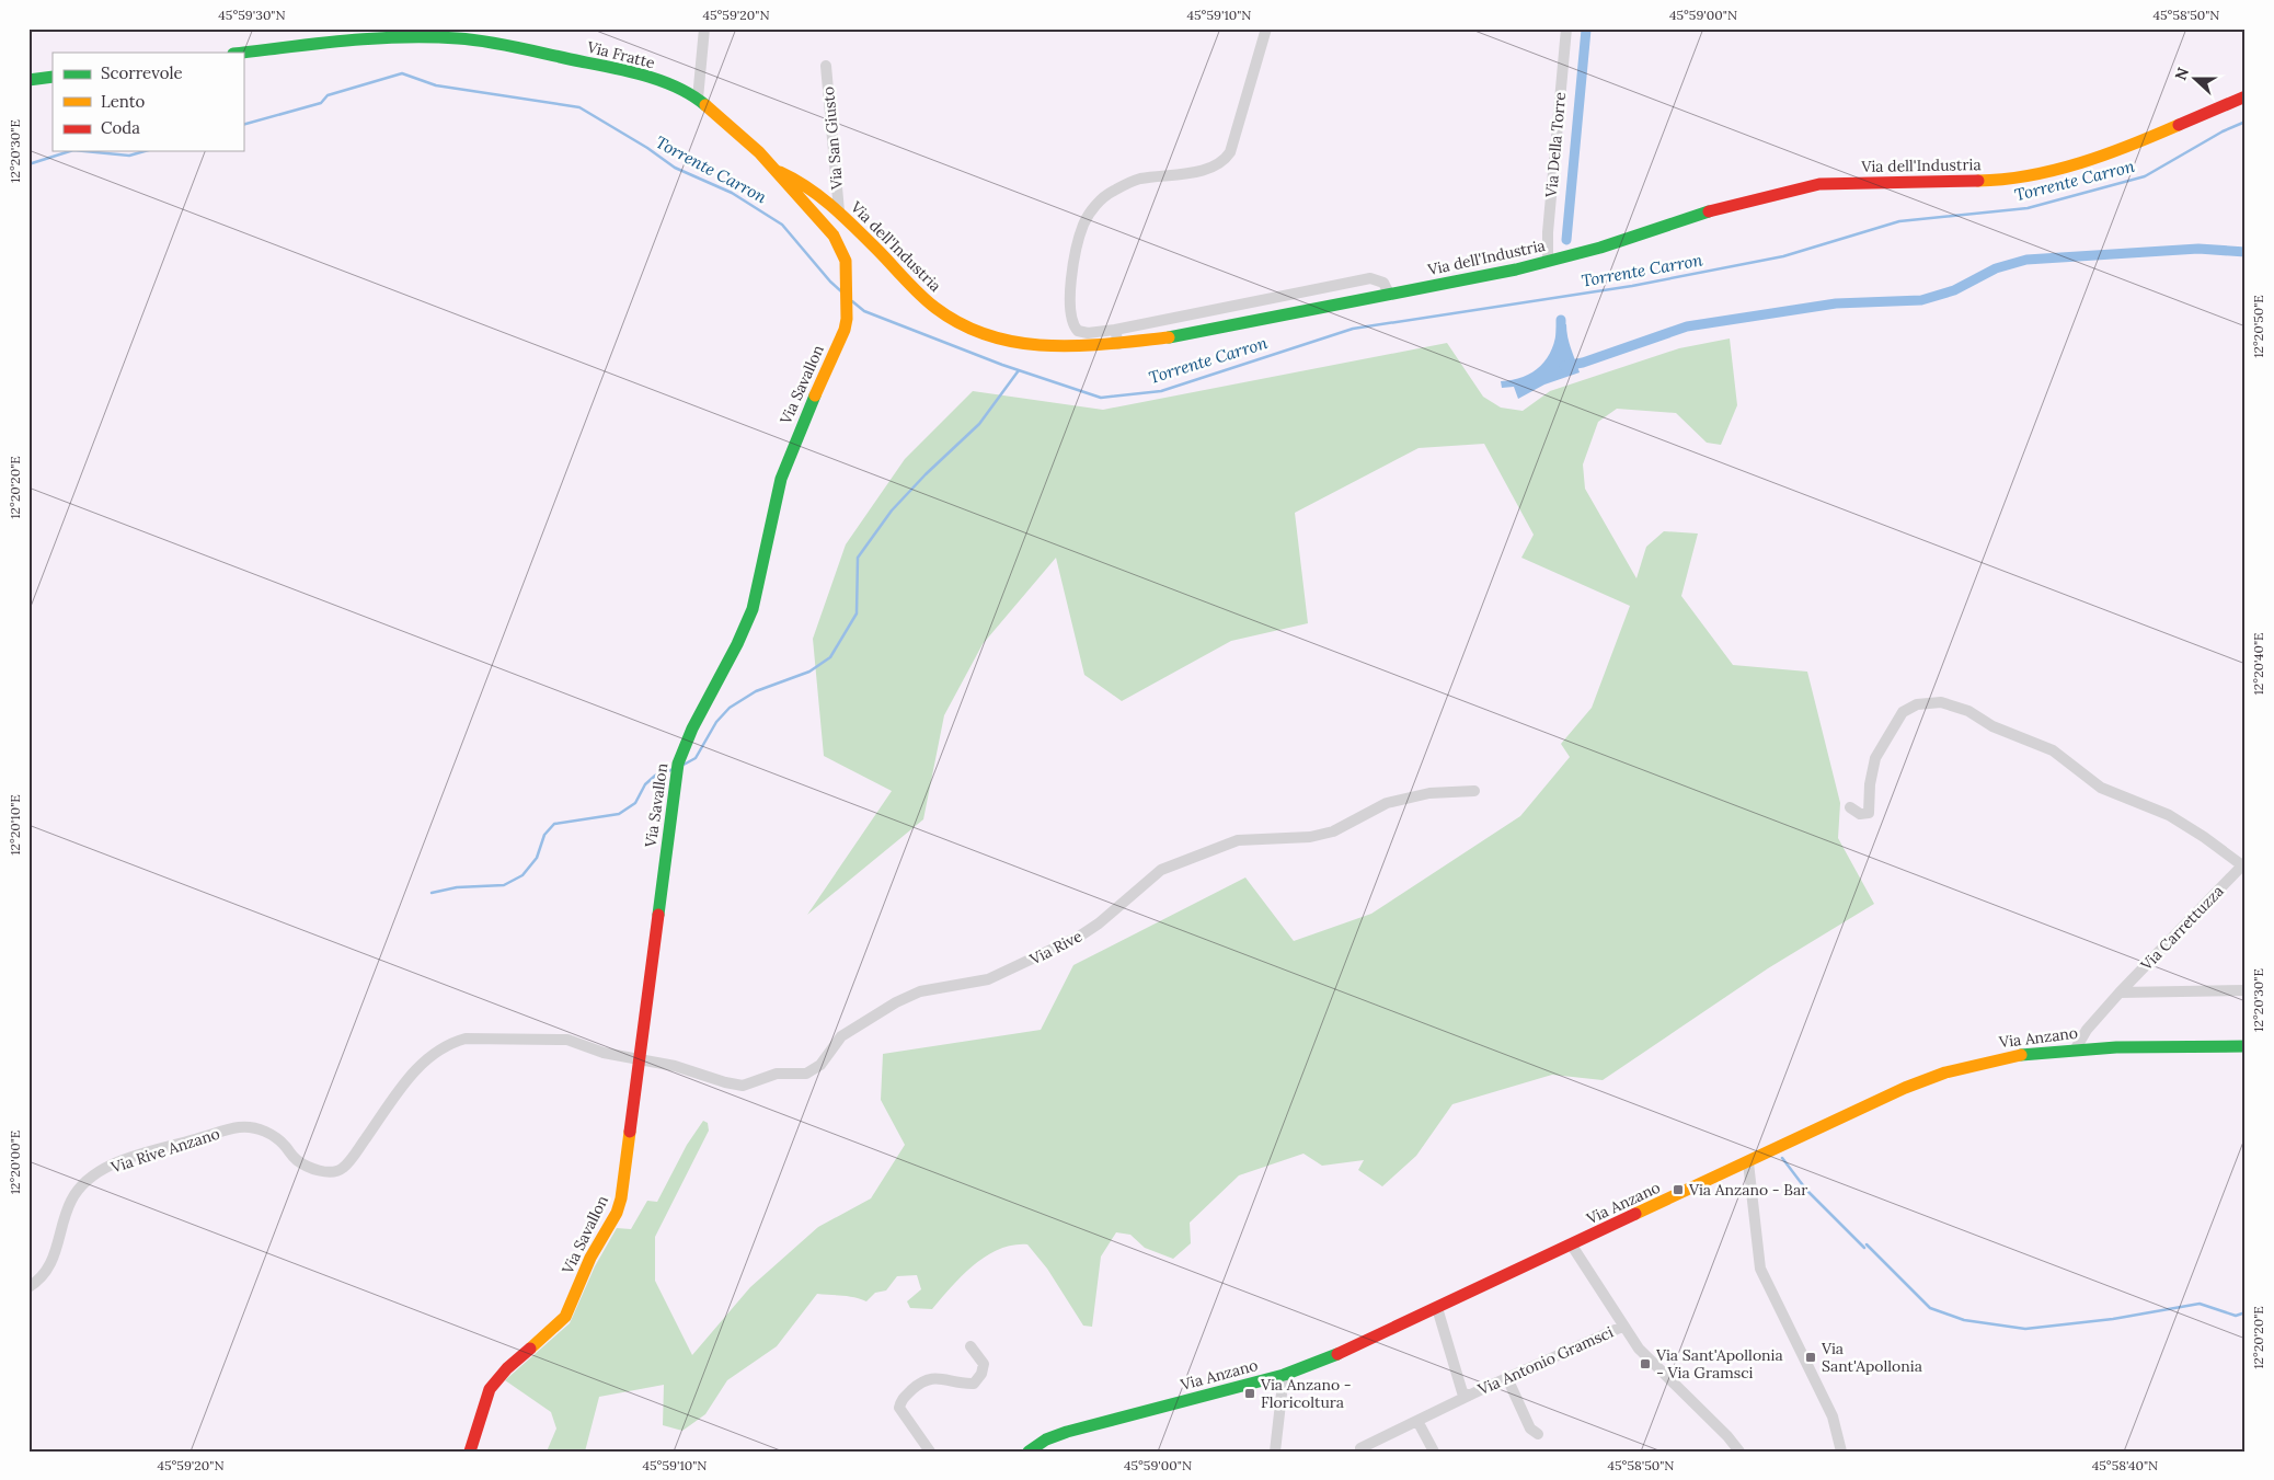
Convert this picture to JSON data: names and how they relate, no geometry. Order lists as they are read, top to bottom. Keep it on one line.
{"streets":{"main road":["Via Fratte","Via dell'Industria","Via Savallon","Via Anzano"],"street":["Via San Giusto","Via Della Torre","Via Carrettuzza","Via Rive","Via Rive Anzano","Via Antonio Gramsci"]},"crossings":[["Via Fratte","Via dell'Industria"],["Via Fratte","Via Savallon"],["Via San Giusto","Via dell'Industria"],["Via Della Torre","Via dell'Industria"],["Via dell'Industria","Via Savallon"],["Via Savallon","Via Rive"],["Via Carrettuzza","Via Anzano"],["Via Rive","Via Rive Anzano"],["Via Anzano","Via Antonio Gramsci"]],"water":["Torrente Carron"],"places":{"transit":["Via Anzano - Bar","Via Sant'Apollonia","Via Sant'Apollonia - Via Gramsci","Via Anzano - Floricoltura"]},"legend":["Scorrevole","Lento","Coda"],"north":"left","coordinates":["45°59'30\"N","45°59'20\"N","45°59'10\"N","45°59'00\"N","45°58'50\"N","12°20'30\"E","12°20'50\"E","12°20'20\"E","12°20'40\"E","12°20'10\"E","12°20'00\"E","45°58'40\"N"]}
